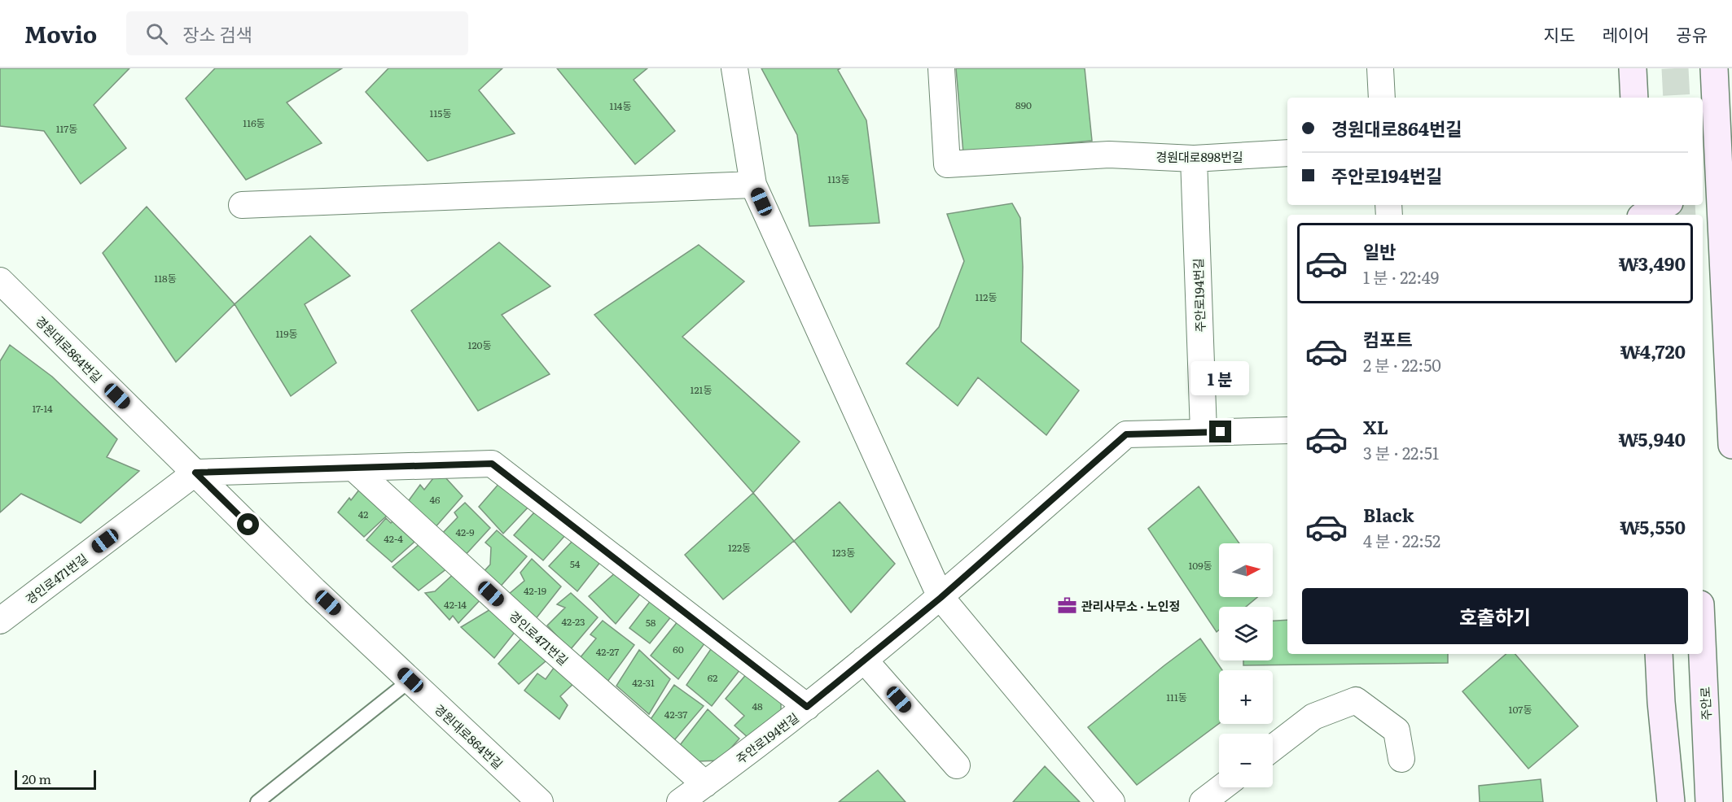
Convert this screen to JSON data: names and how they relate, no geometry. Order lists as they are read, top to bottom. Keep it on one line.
{"streets":{"main road":["주안로"],"street":["경원대로898번길","주안로194번길","경원대로864번길","경인로471번길"]},"crossings":[["경원대로898번길","주안로194번길"],["주안로194번길","경인로471번길"],["경원대로864번길","경인로471번길"]],"places":{"office":["관리사무소 · 노인정"]},"house_numbers":["890","114동","115동","116동","117동","113동","118동","112동","119동","120동","121동","17-14","46","42","42-9","42-4","122동","123동","54","109동","42-19","42-14","42-23","58","60","42-27","62","42-31","111동","48","107동","42-37"],"scale_bar":"20 m","north":"right","page":{"header":"Movio","search":"장소 검색","nav":["지도","레이어","공유"],"banner":["경원대로864번길","주안로194번길"],"list":[{"name":"일반","note":"1 분 · 22:49","value":"₩3,490"},{"name":"컴포트","note":"2 분 · 22:50","value":"₩4,720"},{"name":"XL","note":"3 분 · 22:51","value":"₩5,940"},{"name":"Black","note":"4 분 · 22:52","value":"₩5,550"}],"bubble":"1 분","map_buttons":["+","−"],"buttons":"호출하기","scale":"20 m"}}
